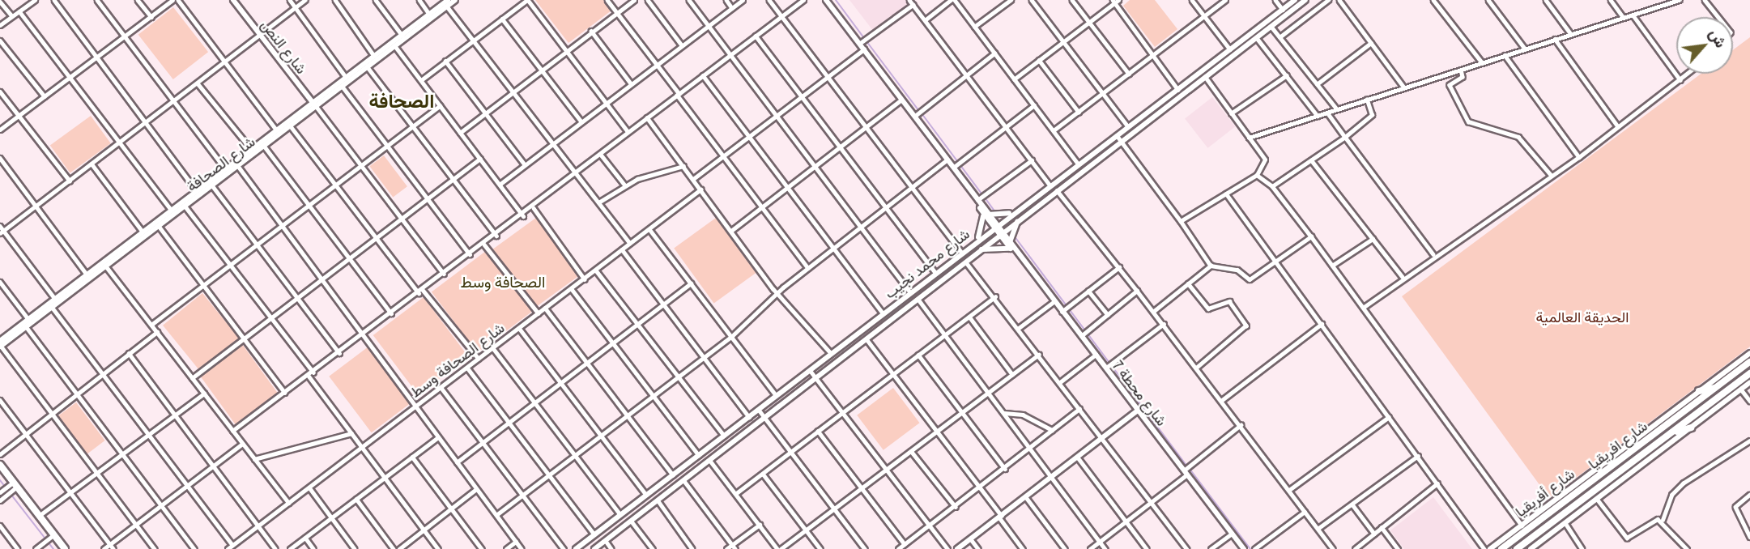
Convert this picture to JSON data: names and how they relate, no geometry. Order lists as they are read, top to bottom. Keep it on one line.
{"streets":{"highway":["شارع افريقيا"],"main road":["شارع النص","شارع الصحافة","شارع محمد نجيب","شارع محطة 7","شارع أفريقيا"],"street":["شارع الصحافة وسط"]},"crossings":[["شارع النص","شارع الصحافة"],["شارع محمد نجيب","شارع محطة 7"],["شارع افريقيا","شارع أفريقيا"]],"districts":["الصحافة","الصحافة وسط"],"parks":["الحديقة العالمية"],"north":"top right"}
